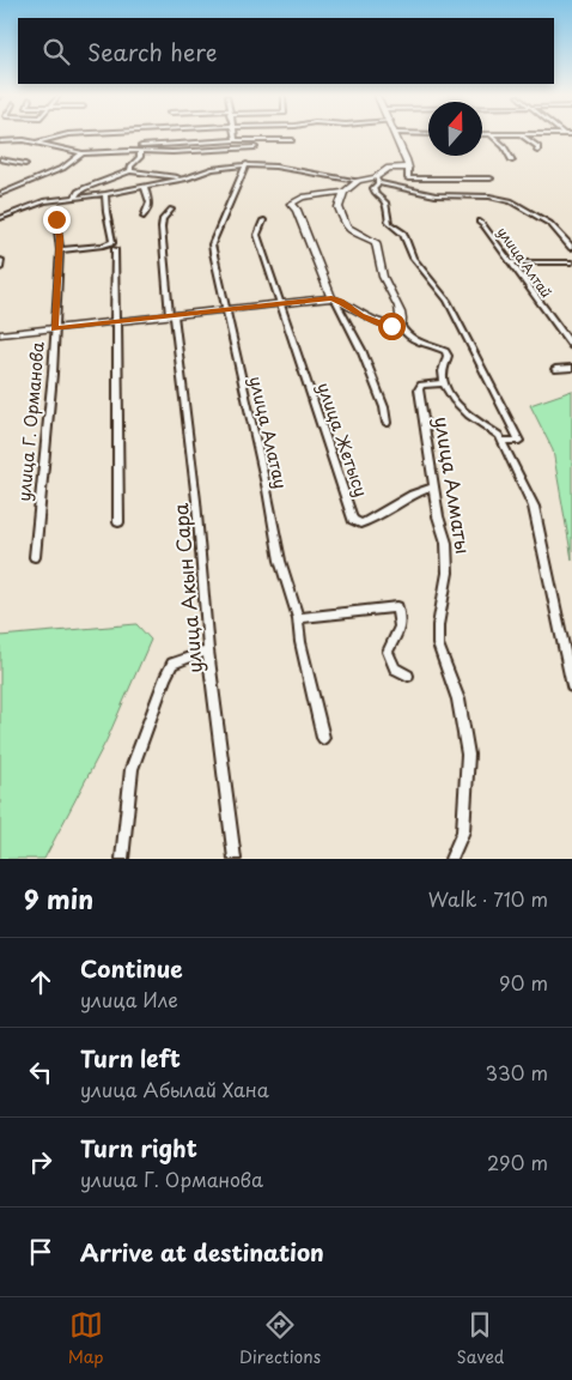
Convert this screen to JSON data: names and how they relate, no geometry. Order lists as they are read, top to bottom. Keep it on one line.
{"streets":{"street":["улица Алтай","улица Г. Орманова","улица Алатау","улица Жетысу","улица Алматы","улица Акын Сара"]},"crossings":[["улица Жетысу","улица Алматы"]],"north":"top","page":{"search":"Search here","heading":["9 min","Walk · 710 m"],"list":[["Continue","улица Иле","90 m"],["Turn left","улица Абылай Хана","330 m"],["Turn right","улица Г. Орманова","290 m"],"Arrive at destination"],"nav":["Map","Directions","Saved"]}}
